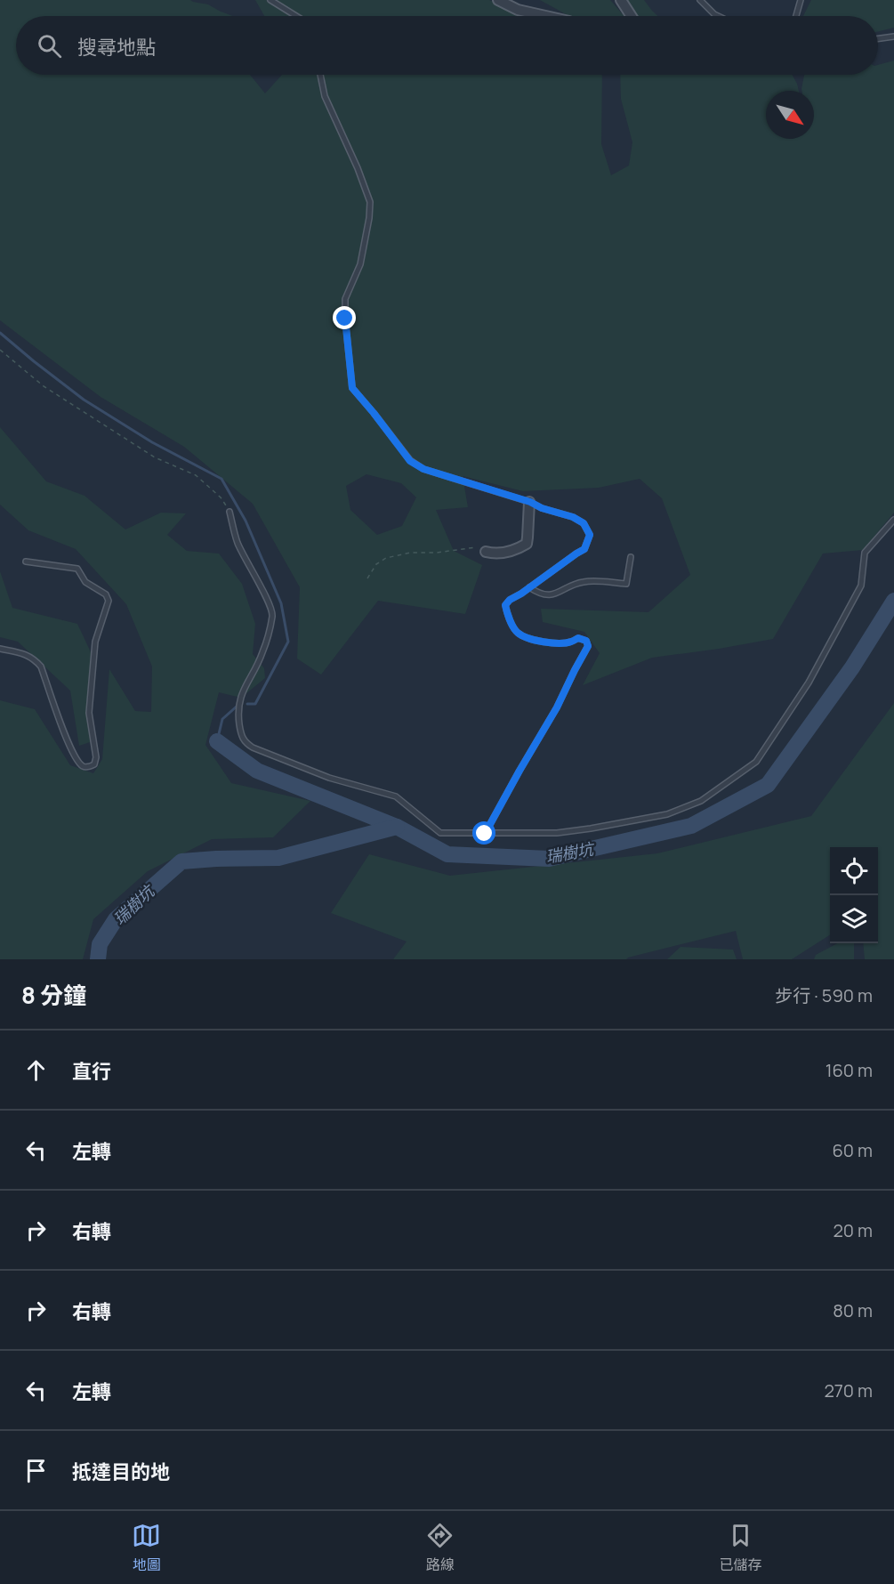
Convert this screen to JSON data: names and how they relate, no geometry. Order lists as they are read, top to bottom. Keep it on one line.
{"water":["瑞樹坑"],"north":"bottom right","page":{"search":"搜尋地點","heading":["8 分鐘","步行 · 590 m"],"list":[["直行","160 m"],["左轉","60 m"],["右轉","20 m"],["右轉","80 m"],["左轉","270 m"],"抵達目的地"],"nav":["地圖","路線","已儲存"]}}
